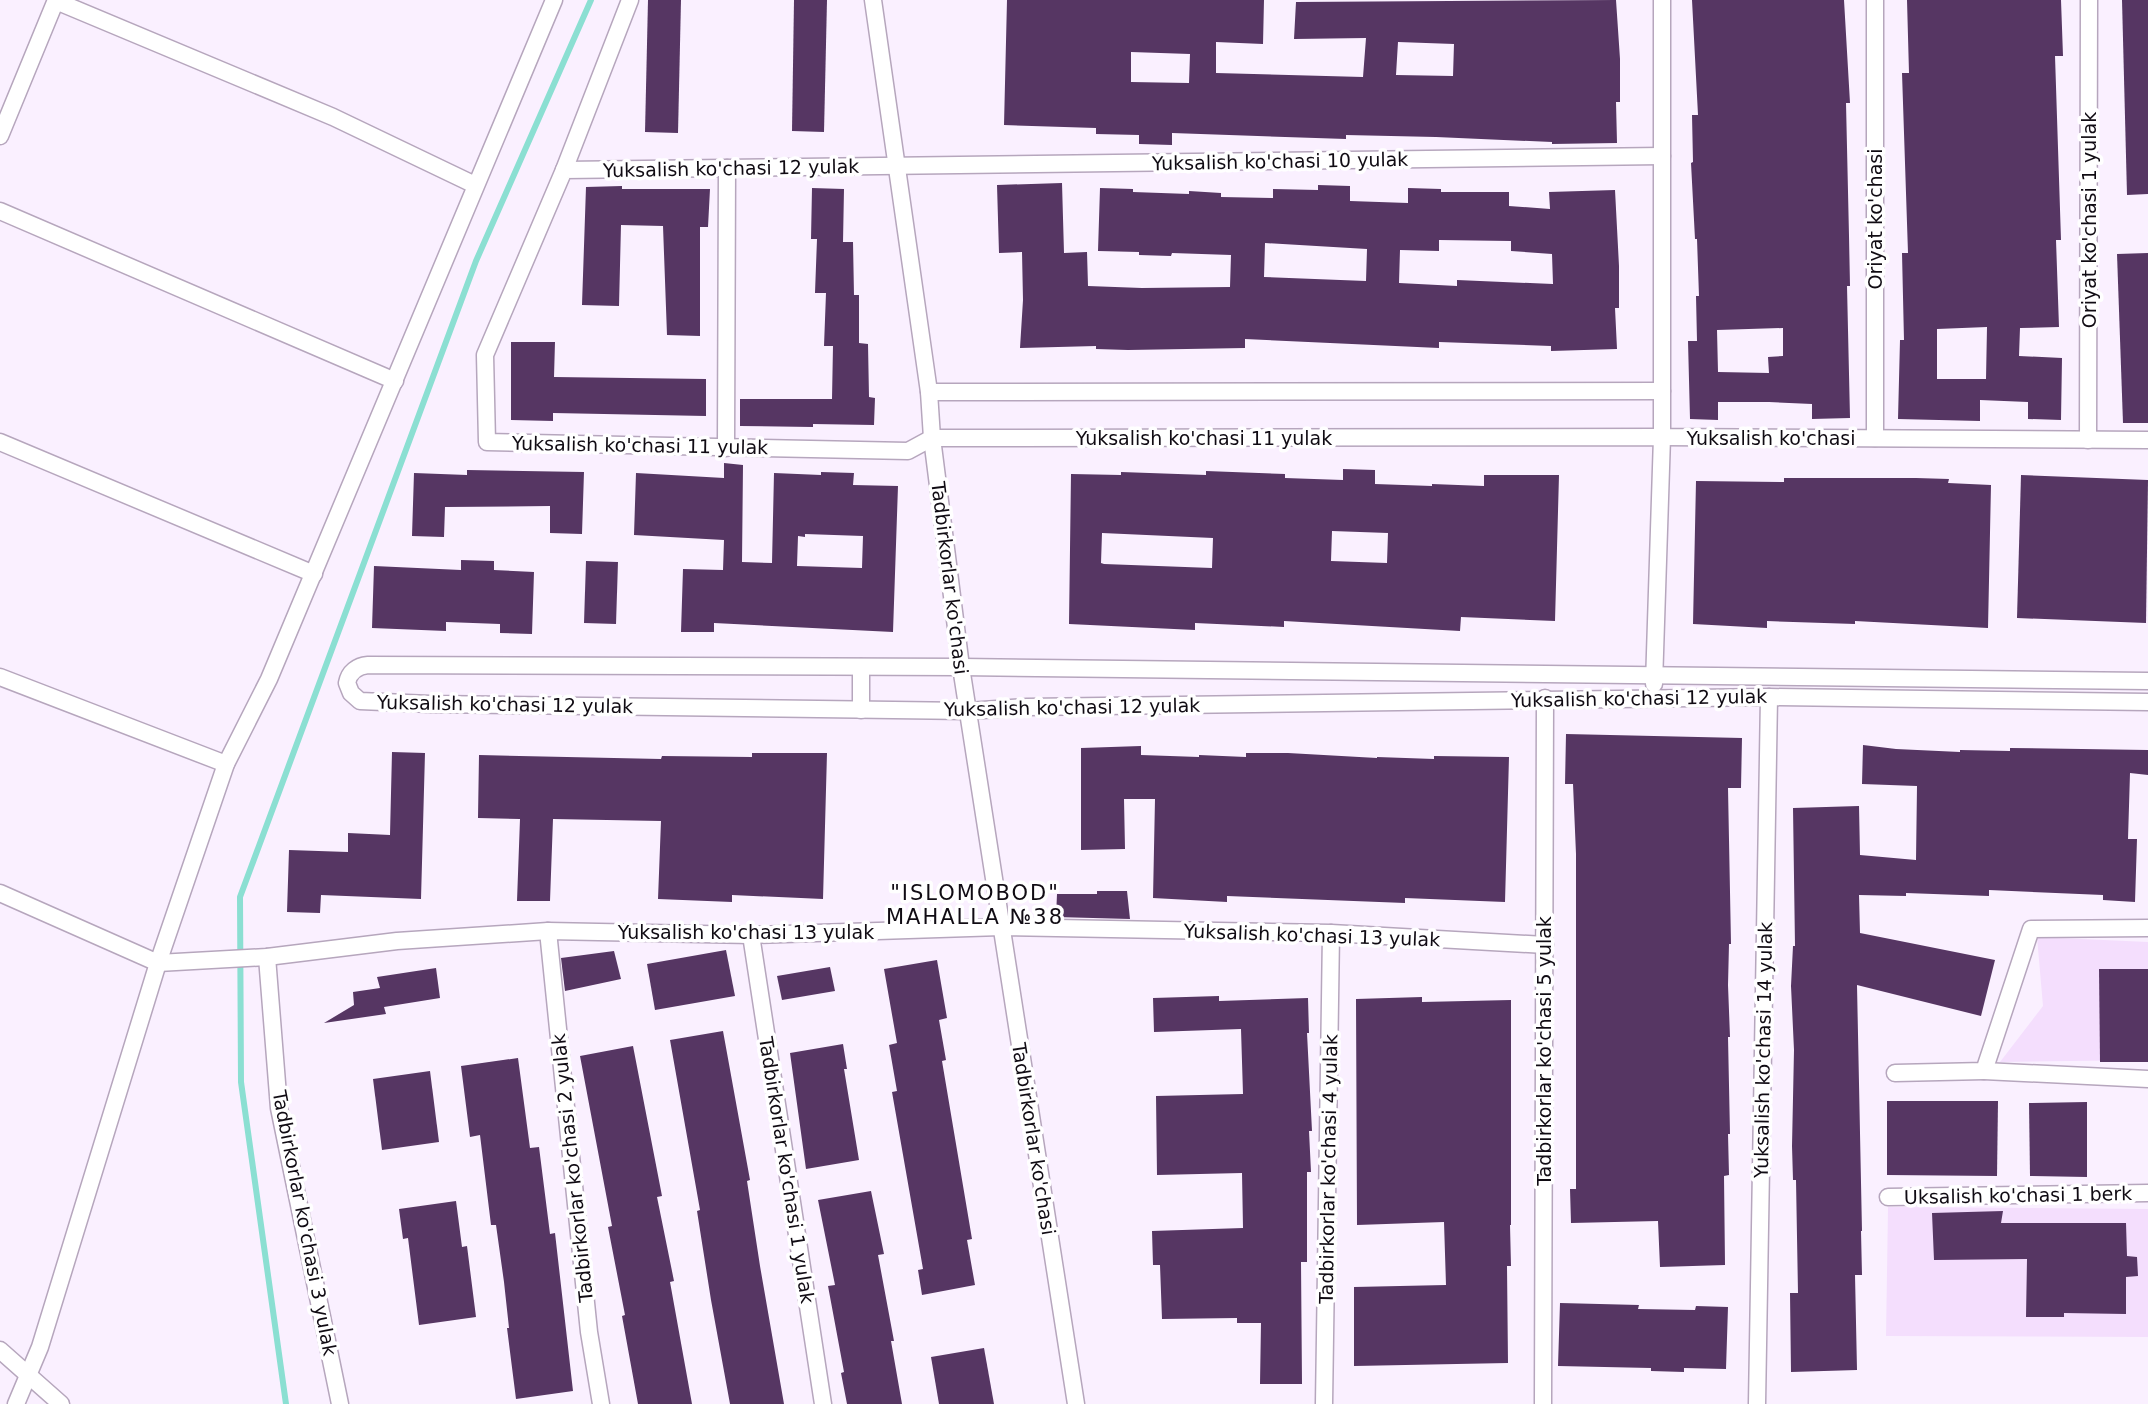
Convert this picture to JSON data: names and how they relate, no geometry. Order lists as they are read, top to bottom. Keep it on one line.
{"streets":{"street":["Yuksalish ko'chasi 10 yulak","Yuksalish ko'chasi 12 yulak","Oriyat ko'chasi","Oriyat ko'chasi 1 yulak","Yuksalish ko'chasi 11 yulak","Yuksalish ko'chasi","Tadbirkorlar ko'chasi","Yuksalish ko'chasi 13 yulak","Yuksalish ko'chasi 14 yulak","Tadbirkorlar ko'chasi 5 yulak","Tadbirkorlar ko'chasi 2 yulak","Tadbirkorlar ko'chasi 4 yulak","Tadbirkorlar ko'chasi 1 yulak","Uksalish ko'chasi 1 berk","Tadbirkorlar ko'chasi 3 yulak"]},"crossings":[["Yuksalish ko'chasi 10 yulak","Yuksalish ko'chasi 12 yulak"],["Yuksalish ko'chasi 10 yulak","Yuksalish ko'chasi"],["Yuksalish ko'chasi 10 yulak","Tadbirkorlar ko'chasi"],["Yuksalish ko'chasi 12 yulak","Yuksalish ko'chasi 11 yulak"],["Yuksalish ko'chasi 12 yulak","Tadbirkorlar ko'chasi"],["Yuksalish ko'chasi 12 yulak","Yuksalish ko'chasi 14 yulak"],["Yuksalish ko'chasi 12 yulak","Tadbirkorlar ko'chasi 5 yulak"],["Oriyat ko'chasi","Yuksalish ko'chasi"],["Oriyat ko'chasi 1 yulak","Yuksalish ko'chasi"],["Yuksalish ko'chasi 11 yulak","Yuksalish ko'chasi"],["Yuksalish ko'chasi 11 yulak","Tadbirkorlar ko'chasi"],["Tadbirkorlar ko'chasi","Yuksalish ko'chasi 13 yulak"],["Yuksalish ko'chasi 13 yulak","Tadbirkorlar ko'chasi 5 yulak"],["Yuksalish ko'chasi 13 yulak","Tadbirkorlar ko'chasi 2 yulak"],["Yuksalish ko'chasi 13 yulak","Tadbirkorlar ko'chasi 4 yulak"],["Yuksalish ko'chasi 13 yulak","Tadbirkorlar ko'chasi 1 yulak"],["Yuksalish ko'chasi 13 yulak","Tadbirkorlar ko'chasi 3 yulak"]],"districts":["\"ISLOMOBOD\" MAHALLA №38"]}
